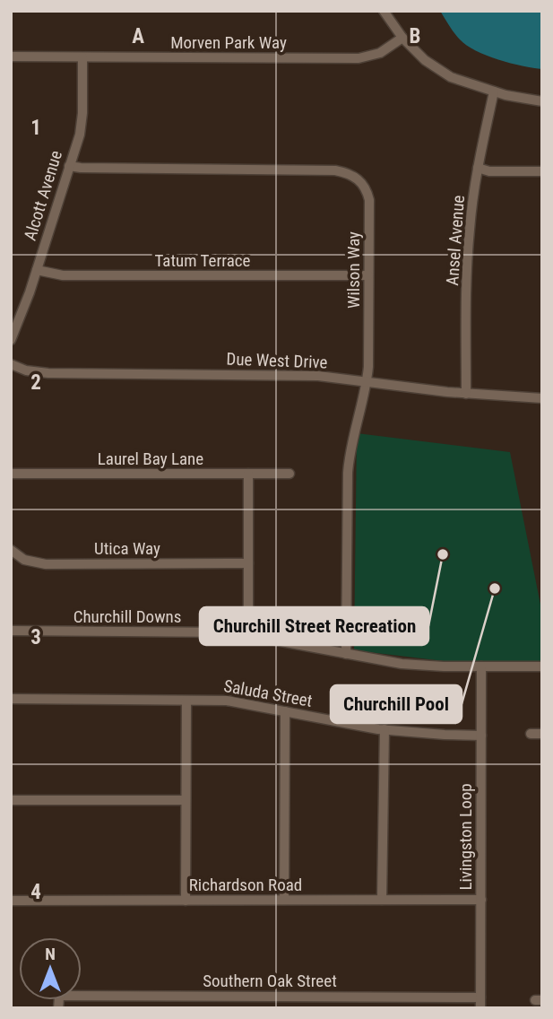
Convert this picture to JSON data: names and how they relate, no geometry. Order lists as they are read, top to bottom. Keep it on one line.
{"streets":{"street":["Morven Park Way","Alcott Avenue","Ansel Avenue","Tatum Terrace","Wilson Way","Due West Drive","Laurel Bay Lane","Utica Way","Churchill Downs","Saluda Street","Livingston Loop","Richardson Road","Southern Oak Street"]},"crossings":[["Morven Park Way","Alcott Avenue"],["Alcott Avenue","Tatum Terrace"],["Alcott Avenue","Wilson Way"],["Ansel Avenue","Due West Drive"],["Tatum Terrace","Wilson Way"],["Wilson Way","Due West Drive"],["Wilson Way","Churchill Downs"],["Churchill Downs","Livingston Loop"],["Saluda Street","Livingston Loop"],["Livingston Loop","Richardson Road"],["Livingston Loop","Southern Oak Street"]],"places":["Churchill Street Recreation","Churchill Pool"],"north":"top","grid":{"columns":["A","B"],"rows":["1","2","3","4"]}}
